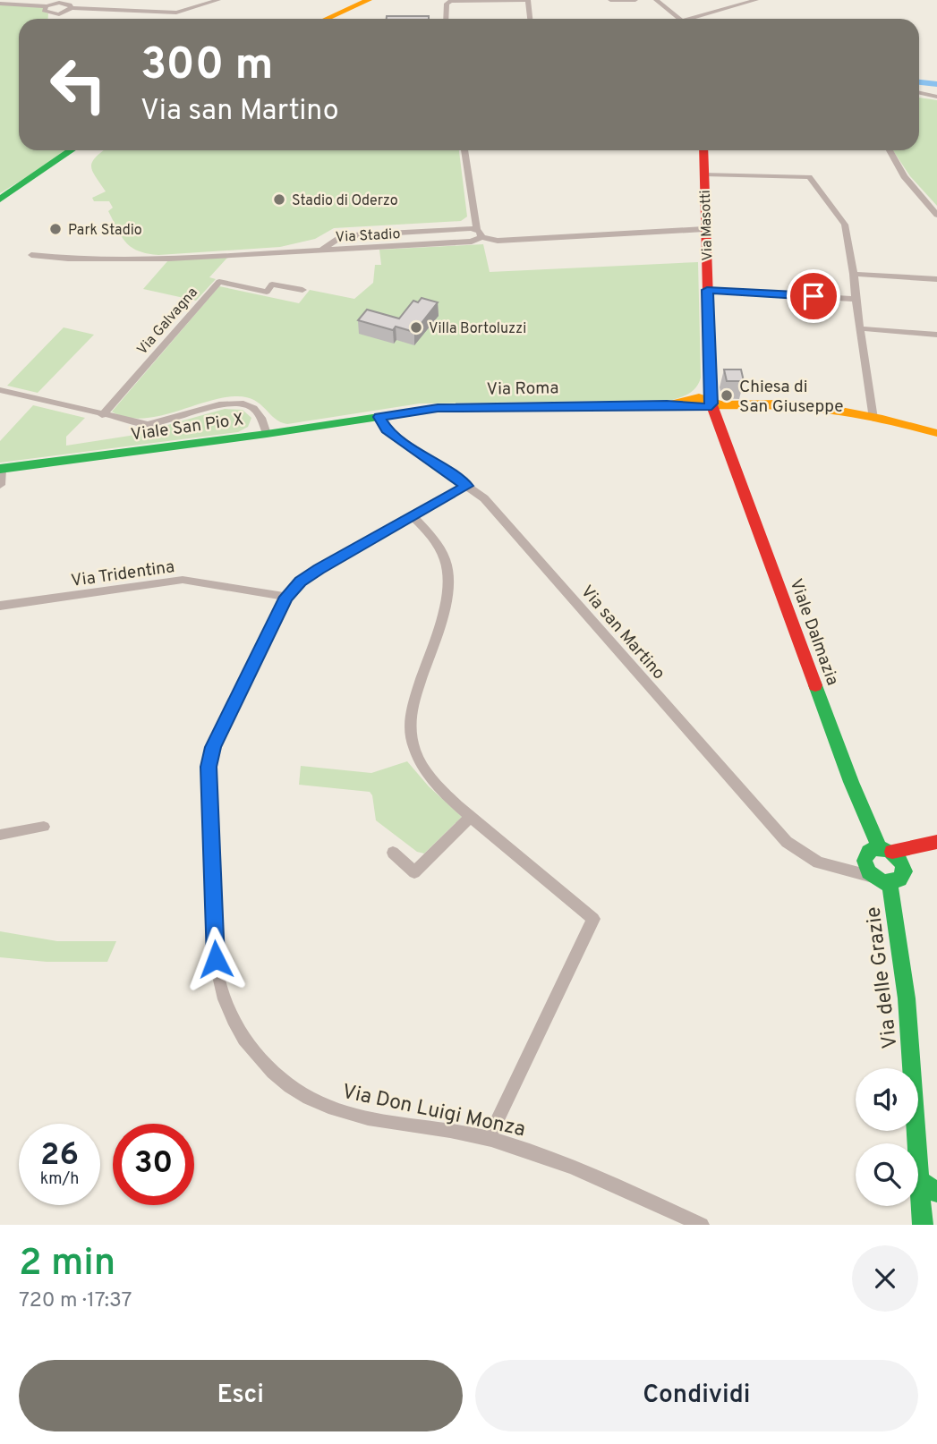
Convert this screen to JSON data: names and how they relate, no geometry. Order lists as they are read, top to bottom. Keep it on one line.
{"streets":{"street":["Via Masotti","Via Stadio","Via Galvagna","Via Roma","Viale San Pio X","Via Tridentina","Via san Martino","Viale Dalmazia","Via delle Grazie","Via Don Luigi Monza"]},"crossings":[["Via Masotti","Via Stadio"],["Via Masotti","Via Roma"],["Via Masotti","Viale Dalmazia"],["Via Roma","Viale San Pio X"],["Via Roma","Via san Martino"],["Via Roma","Viale Dalmazia"],["Viale San Pio X","Via san Martino"],["Via Tridentina","Via Don Luigi Monza"],["Via san Martino","Viale Dalmazia"],["Via san Martino","Via delle Grazie"],["Via san Martino","Via Don Luigi Monza"],["Viale Dalmazia","Via delle Grazie"]],"places":["Stadio di Oderzo","Park Stadio","Villa Bortoluzzi","Chiesa di San Giuseppe"],"page":{"turn":["300 m","Via san Martino"],"speed":"26 km/h","limit":"30","heading":["2 min","720 m · 17:37"],"buttons":["Esci","Condividi"]}}
